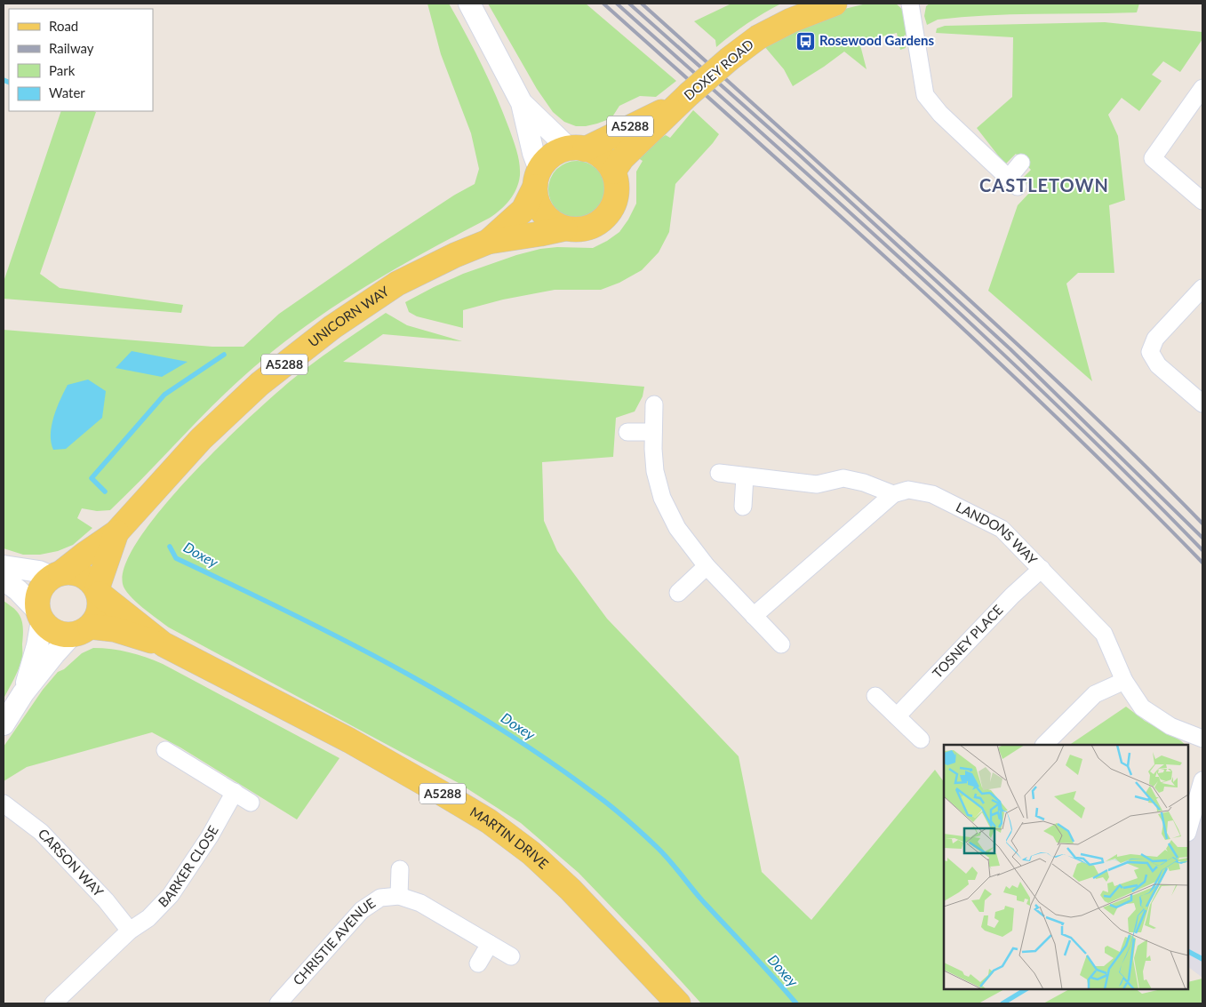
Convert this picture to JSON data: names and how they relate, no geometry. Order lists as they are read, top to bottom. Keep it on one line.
{"streets":{"main road":["DOXEY ROAD","A5288","UNICORN WAY","MARTIN DRIVE"],"street":["LANDONS WAY","TOSNEY PLACE","CARSON WAY","BARKER CLOSE","CHRISTIE AVENUE"]},"crossings":[["DOXEY ROAD","A5288"],["DOXEY ROAD","UNICORN WAY"],["A5288","UNICORN WAY"],["A5288","MARTIN DRIVE"],["UNICORN WAY","MARTIN DRIVE"],["LANDONS WAY","TOSNEY PLACE"],["CARSON WAY","BARKER CLOSE"]],"districts":["CASTLETOWN"],"water":["Doxey"],"places":{"bus stop":["Rosewood Gardens"]},"legend":["Road","Railway","Park","Water"]}
